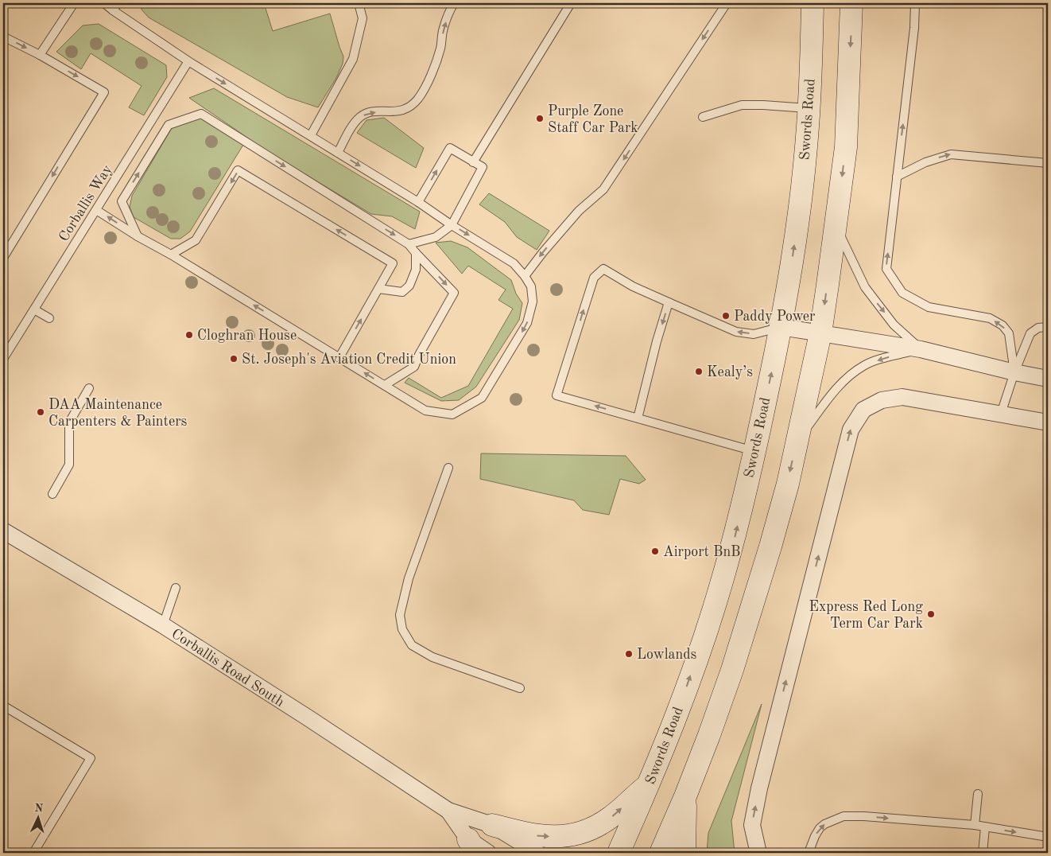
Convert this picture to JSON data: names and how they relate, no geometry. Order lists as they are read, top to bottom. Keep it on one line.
{"streets":{"main road":["Swords Road"],"street":["Corballis Road South"],"lane":["Corballis Way"]},"places":["Purple Zone Staff Car Park","Paddy Power","Cloghran House","St. Joseph's Aviation Credit Union","Kealy’s","DAA Maintenance Carpenters & Painters","Airport BnB","Express Red Long Term Car Park","Lowlands"],"north":"top"}
